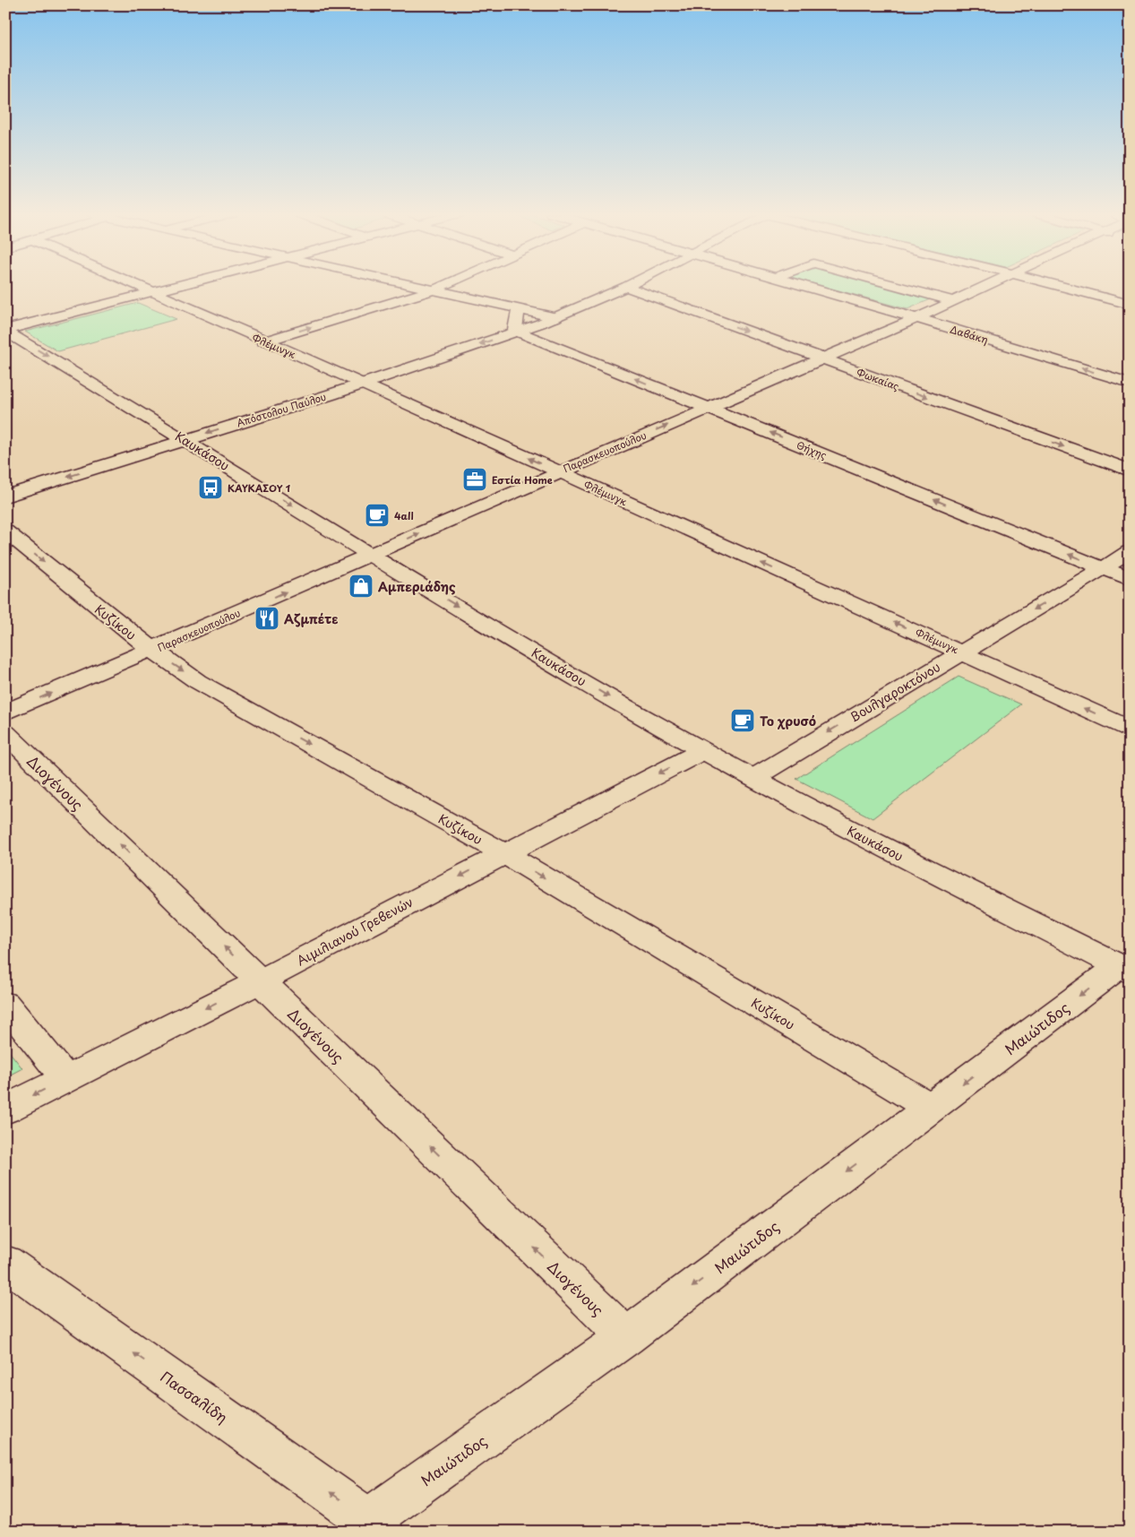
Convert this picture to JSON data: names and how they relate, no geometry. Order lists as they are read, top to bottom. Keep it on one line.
{"streets":{"street":["Δαβάκη","Φλέμινγκ","Φωκαίας","Απόστολου Παύλου","Θήχης","Καυκάσου","Παρασκευοπούλου","Κυζίκου","Βουλγαροκτόνου","Διογένους","Αιμιλιανού Γρεβενών","Μαιώτιδος","Πασσαλίδη"]},"crossings":[["Δαβάκη","Παρασκευοπούλου"],["Φλέμινγκ","Απόστολου Παύλου"],["Φλέμινγκ","Παρασκευοπούλου"],["Φλέμινγκ","Βουλγαροκτόνου"],["Φωκαίας","Απόστολου Παύλου"],["Φωκαίας","Παρασκευοπούλου"],["Απόστολου Παύλου","Θήχης"],["Απόστολου Παύλου","Καυκάσου"],["Θήχης","Παρασκευοπούλου"],["Θήχης","Βουλγαροκτόνου"],["Καυκάσου","Παρασκευοπούλου"],["Καυκάσου","Βουλγαροκτόνου"],["Καυκάσου","Αιμιλιανού Γρεβενών"],["Καυκάσου","Μαιώτιδος"],["Παρασκευοπούλου","Κυζίκου"],["Κυζίκου","Αιμιλιανού Γρεβενών"],["Κυζίκου","Μαιώτιδος"],["Διογένους","Αιμιλιανού Γρεβενών"],["Διογένους","Μαιώτιδος"],["Μαιώτιδος","Πασσαλίδη"]],"one_way":["Φλέμινγκ","Φωκαίας","Θήχης","Καυκάσου","Παρασκευοπούλου","Κυζίκου","Βουλγαροκτόνου","Διογένους","Αιμιλιανού Γρεβενών","Μαιώτιδος","Πασσαλίδη"],"places":{"office":["Εστία Home"],"bus stop":["ΚΑΥΚΑΣΟΥ 1"],"cafe":["4all","Το χρυσό"],"shop":["Αμπεριάδης"],"restaurant":["Αζμπέτε"]}}
